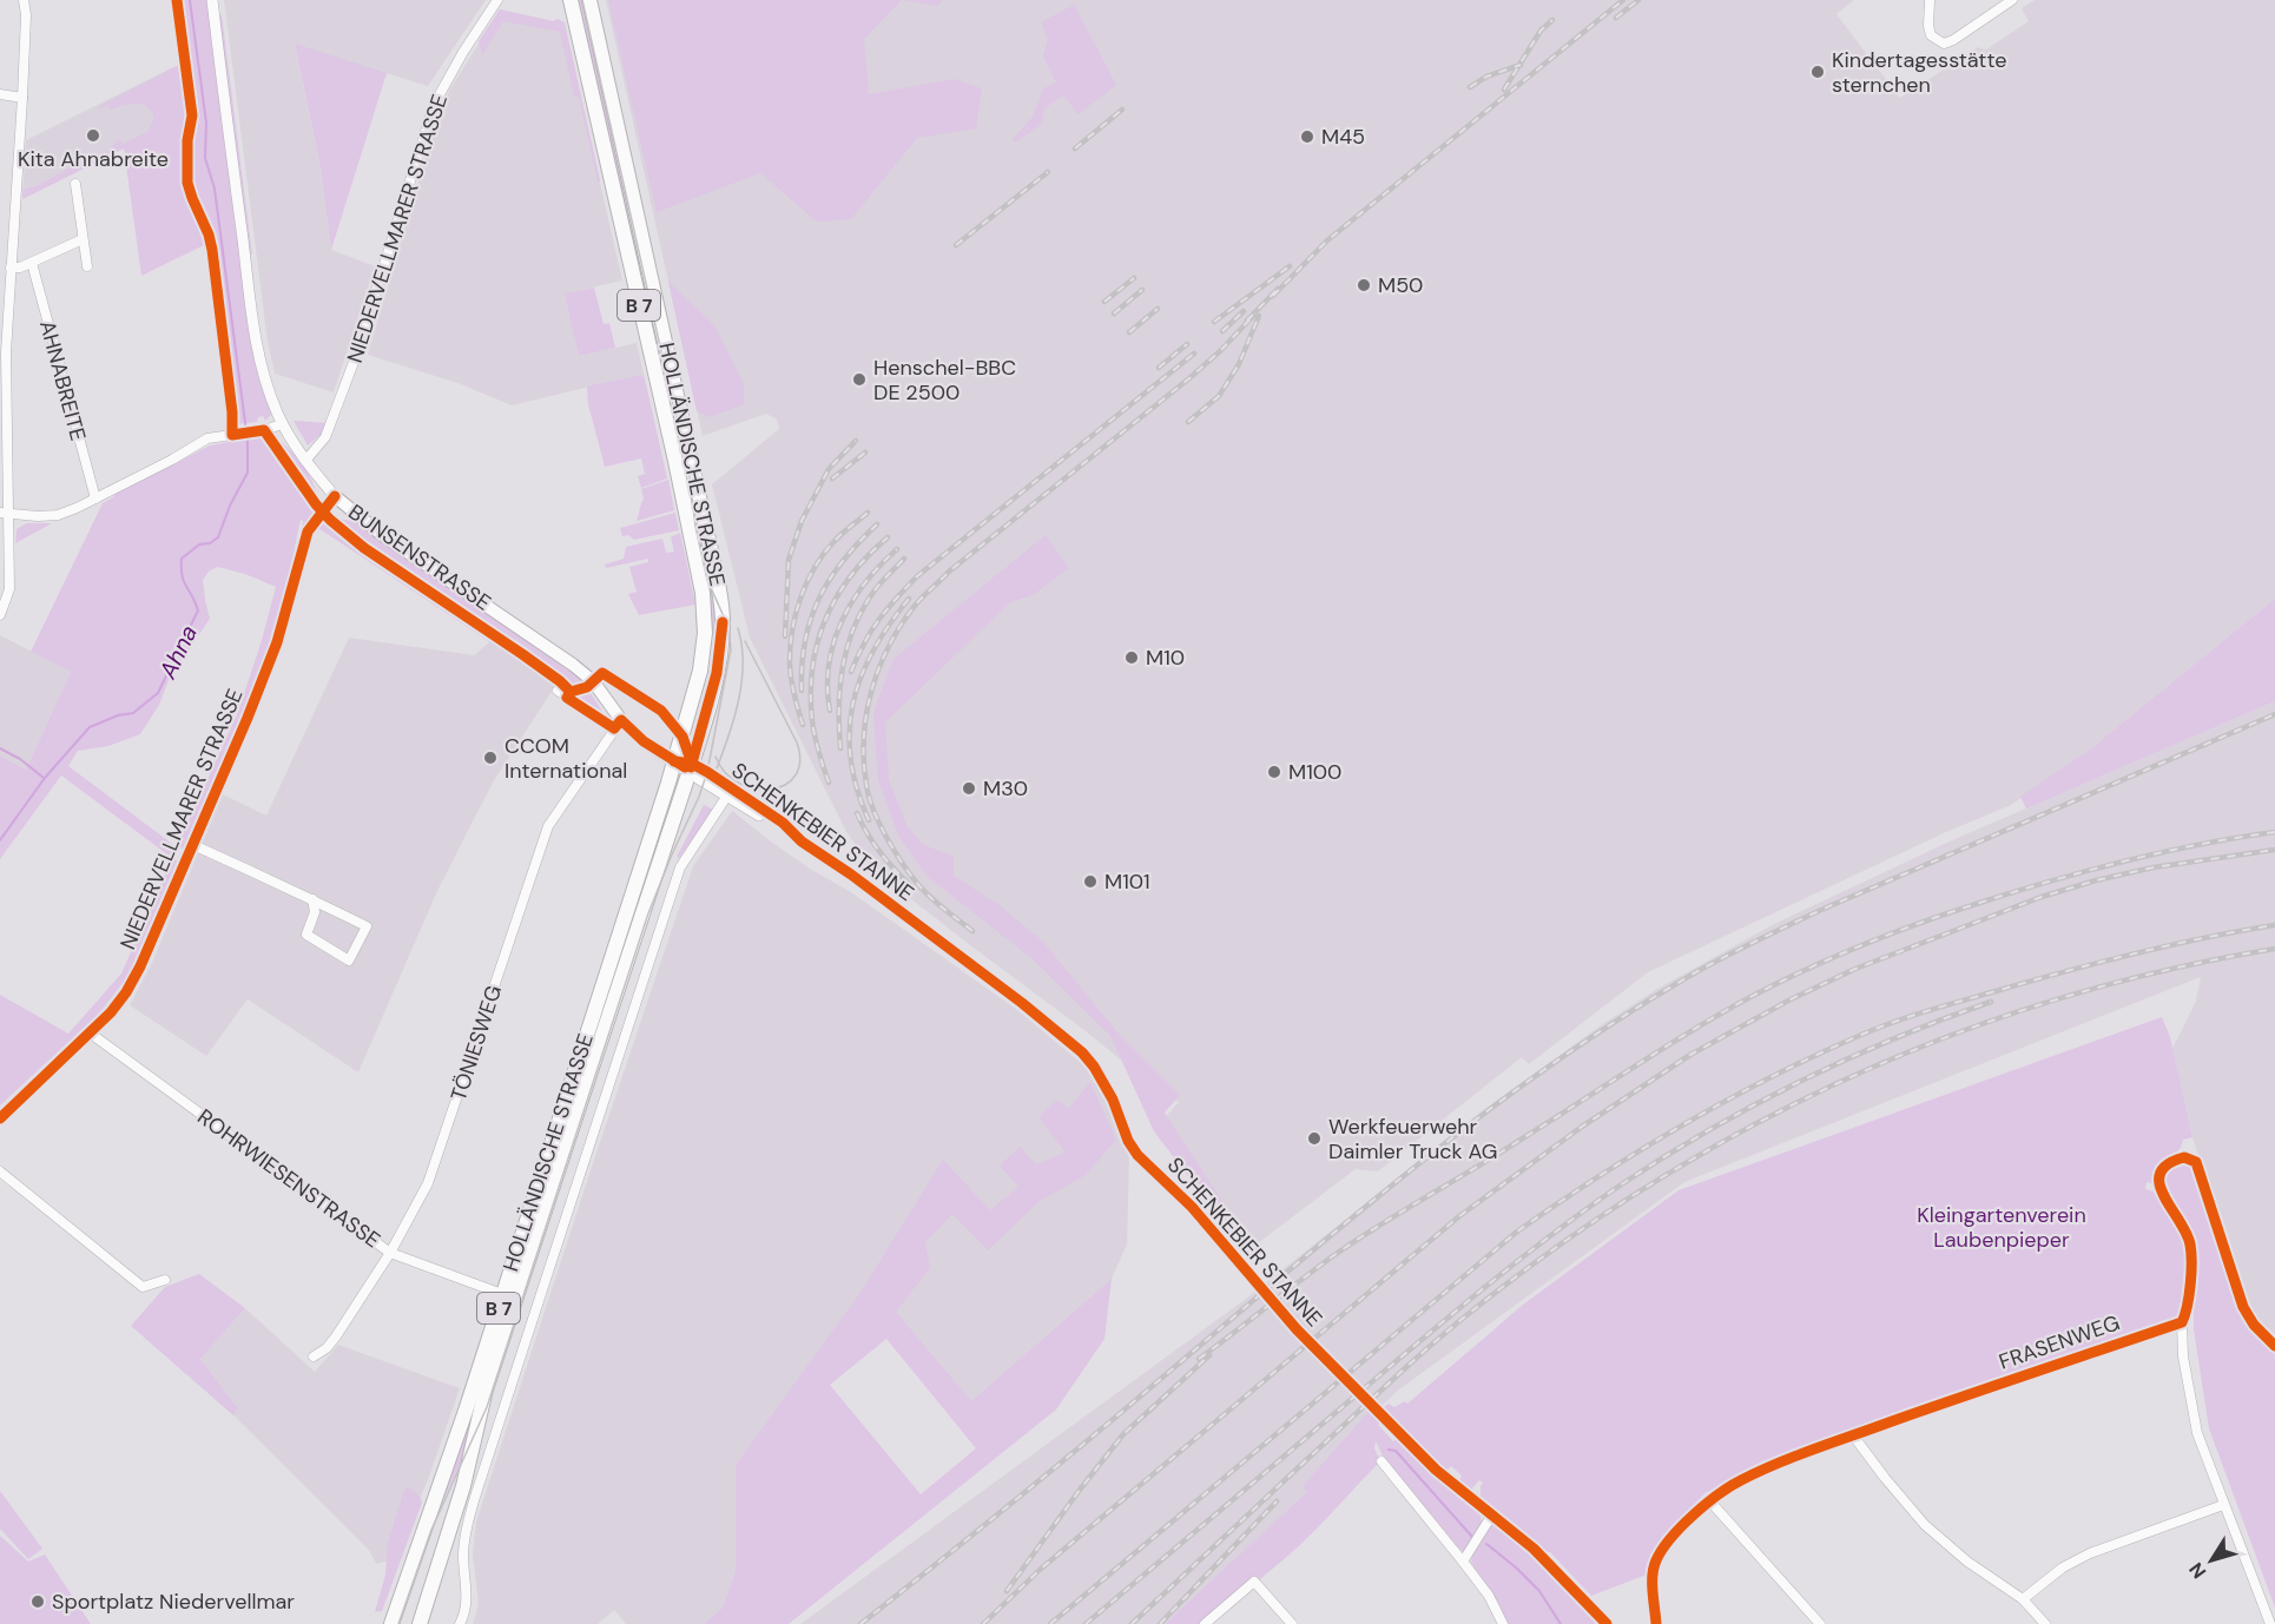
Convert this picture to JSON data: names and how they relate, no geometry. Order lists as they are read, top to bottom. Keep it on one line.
{"streets":{"main road":["NIEDERVELLMARER STRASSE","B 7","HOLLÄNDISCHE STRASSE","BUNSENSTRASSE"],"street":["AHNABREITE","SCHENKEBIER STANNE","TÖNIESWEG","ROHRWIESENSTRASSE","FRASENWEG"]},"crossings":[["NIEDERVELLMARER STRASSE","BUNSENSTRASSE"],["NIEDERVELLMARER STRASSE","ROHRWIESENSTRASSE"],["HOLLÄNDISCHE STRASSE","BUNSENSTRASSE"],["HOLLÄNDISCHE STRASSE","SCHENKEBIER STANNE"],["HOLLÄNDISCHE STRASSE","ROHRWIESENSTRASSE"],["BUNSENSTRASSE","TÖNIESWEG"],["TÖNIESWEG","ROHRWIESENSTRASSE"]],"water":["Ahna"],"parks":["Kleingartenverein Laubenpieper"],"places":["Kindertagesstätte sternchen","Kita Ahnabreite","M45","M50","Henschel-BBC DE 2500","M10","CCOM International","M100","M30","M101","Werkfeuerwehr Daimler Truck AG","Sportplatz Niedervellmar"],"north":"bottom left"}
